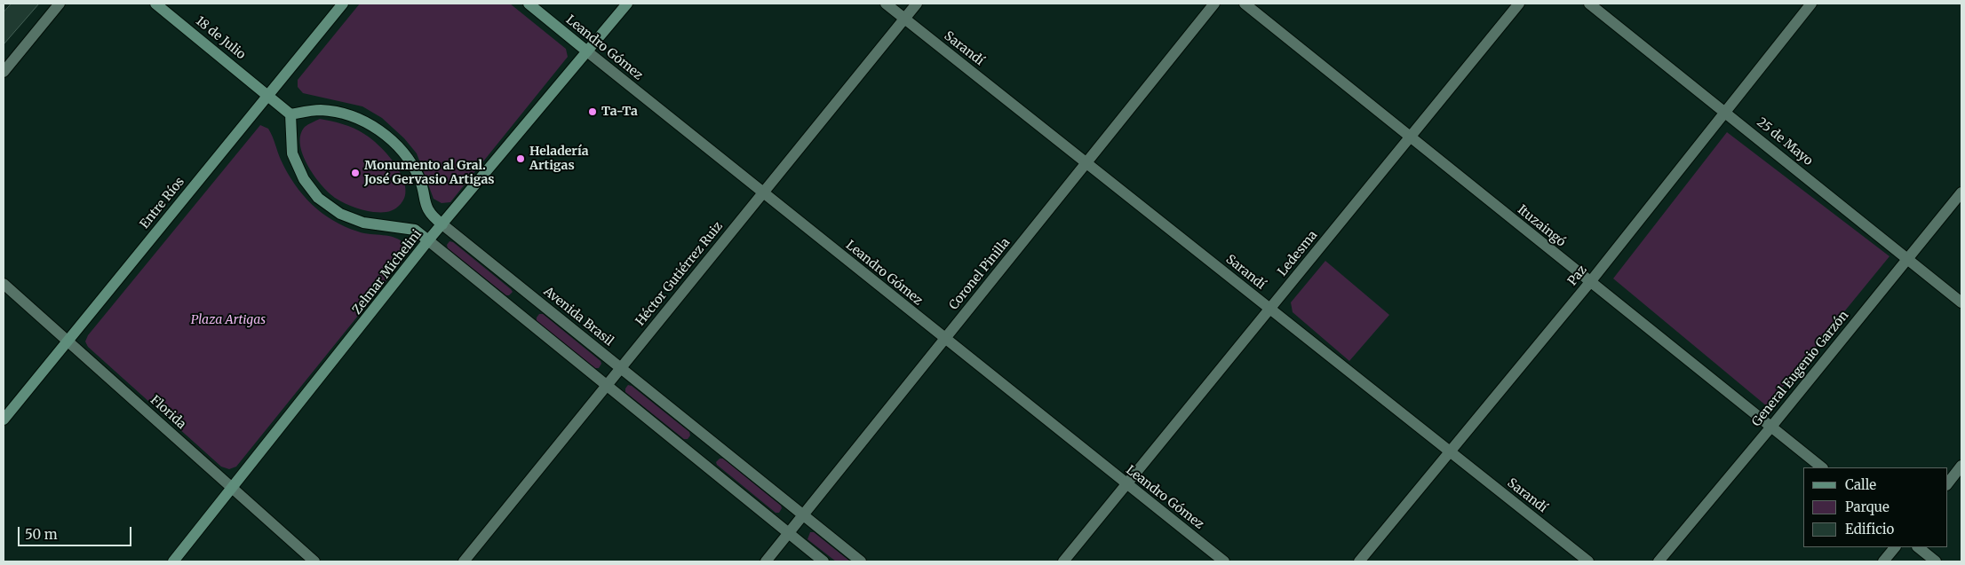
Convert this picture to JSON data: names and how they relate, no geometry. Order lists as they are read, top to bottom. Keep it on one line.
{"streets":{"street":["18 de Julio","Leandro Gómez","Sarandí","25 de Mayo","Entre Ríos","Ituzaingó","Ledesma","Zelmar Michelini","Héctor Gutiérrez Ruiz","Coronel Pinilla","Paz","Avenida Brasil","General Eugenio Garzón","Florida"]},"crossings":[["18 de Julio","Entre Ríos"],["Leandro Gómez","Ledesma"],["Leandro Gómez","Zelmar Michelini"],["Leandro Gómez","Héctor Gutiérrez Ruiz"],["Leandro Gómez","Coronel Pinilla"],["Sarandí","Ledesma"],["Sarandí","Héctor Gutiérrez Ruiz"],["Sarandí","Coronel Pinilla"],["Sarandí","Paz"],["25 de Mayo","Paz"],["25 de Mayo","General Eugenio Garzón"],["Entre Ríos","Florida"],["Ituzaingó","Ledesma"],["Ituzaingó","Paz"],["Ituzaingó","General Eugenio Garzón"],["Zelmar Michelini","Avenida Brasil"],["Zelmar Michelini","Florida"],["Héctor Gutiérrez Ruiz","Avenida Brasil"],["Coronel Pinilla","Avenida Brasil"]],"parks":["Plaza Artigas"],"places":["Ta-Ta","Heladería Artigas","Monumento al Gral. José Gervasio Artigas"],"legend":["Calle","Parque","Edificio"],"scale_bar":"50 m"}
